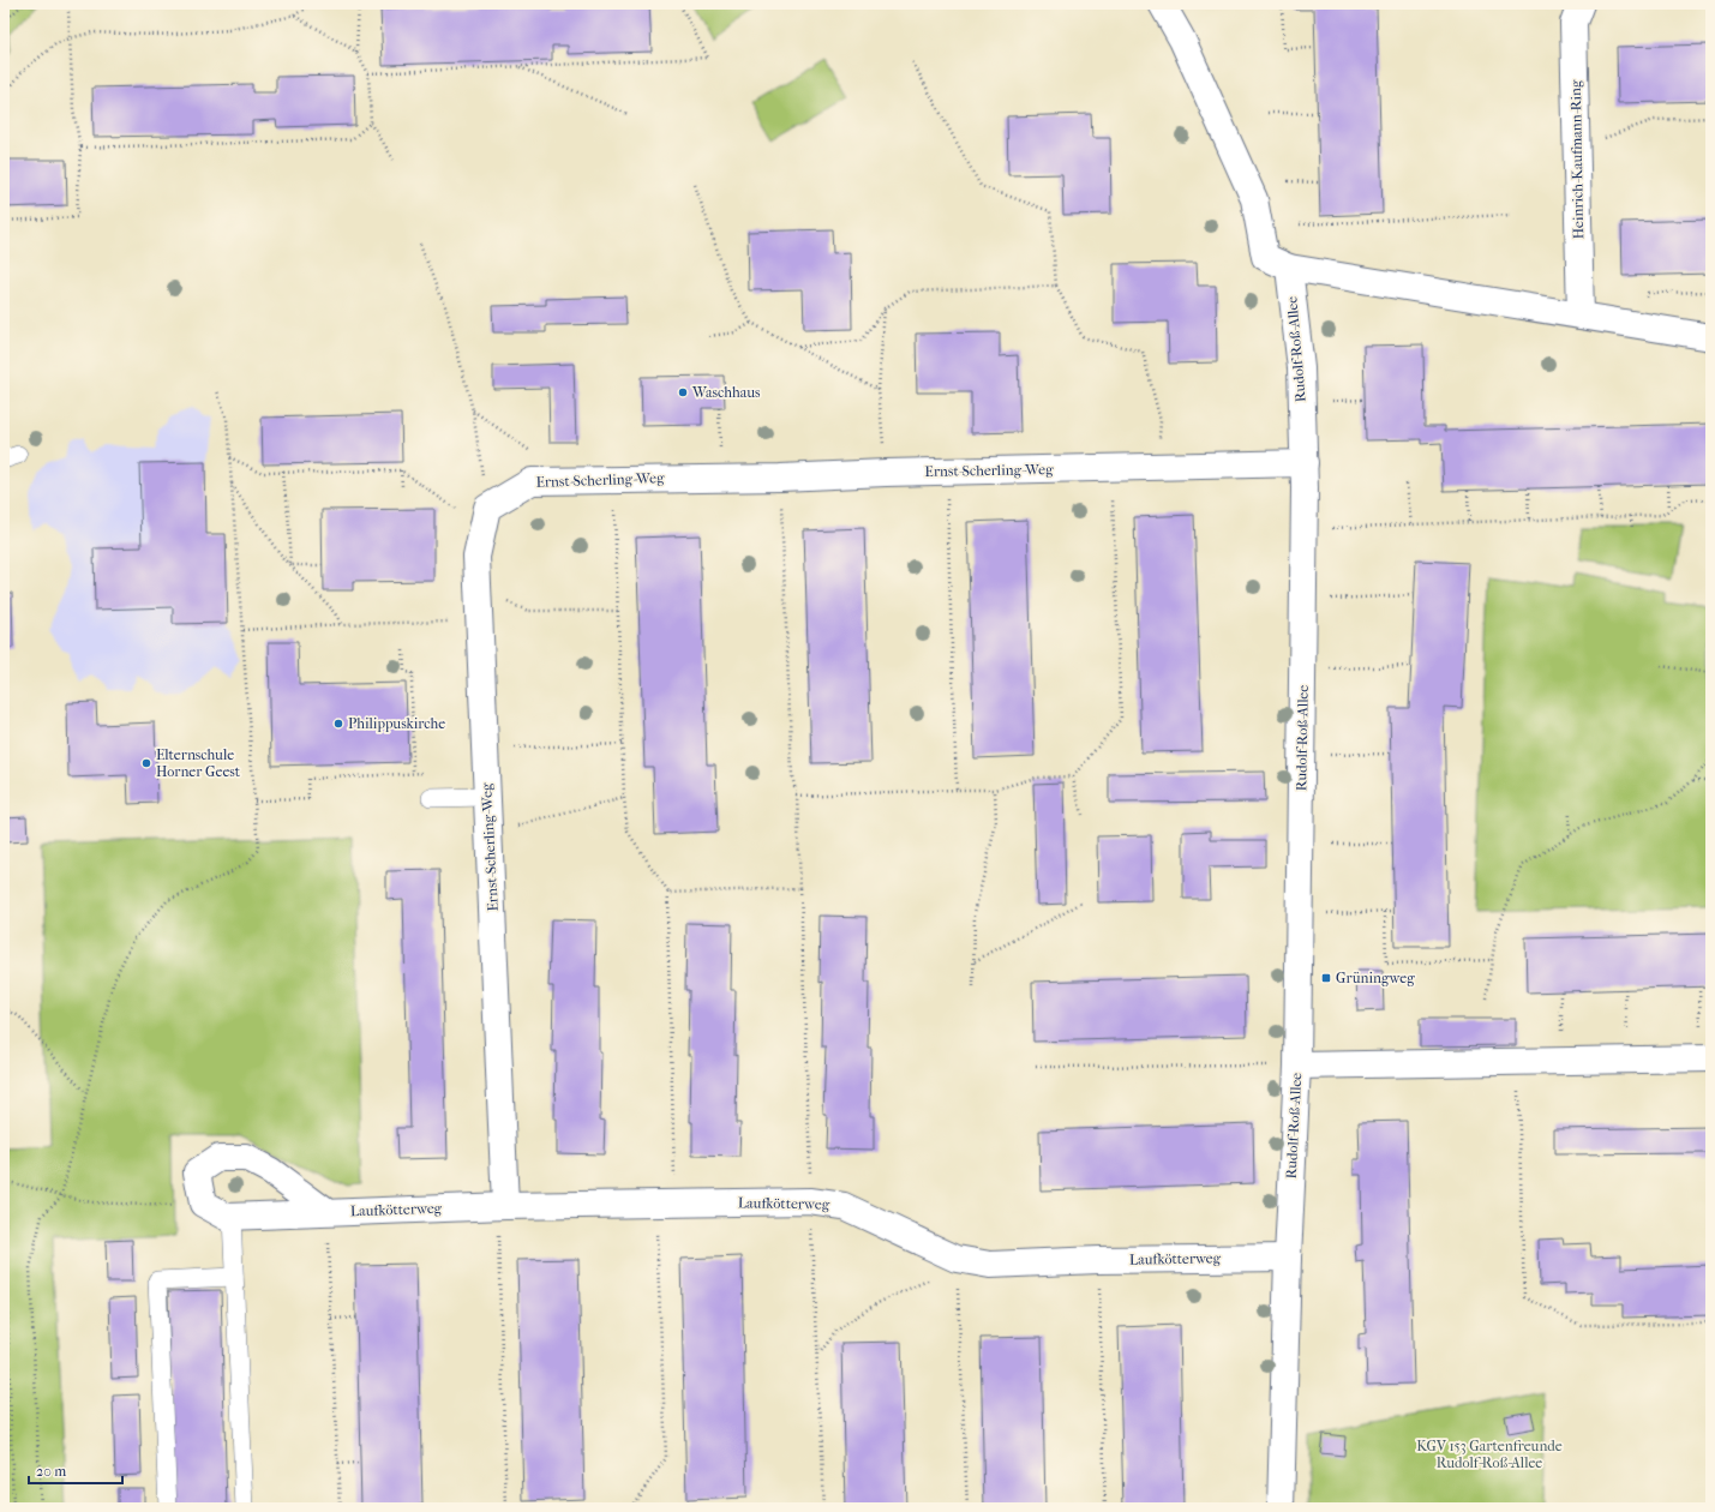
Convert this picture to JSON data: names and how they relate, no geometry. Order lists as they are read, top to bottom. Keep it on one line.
{"streets":{"street":["Heinrich-Kaufmann-Ring","Rudolf-Roß-Allee","Ernst-Scherling-Weg","Laufkötterweg"]},"crossings":[["Rudolf-Roß-Allee","Ernst-Scherling-Weg"],["Rudolf-Roß-Allee","Laufkötterweg"],["Ernst-Scherling-Weg","Laufkötterweg"]],"parks":["KGV 153 Gartenfreunde Rudolf-Roß-Allee"],"places":{"other":["Waschhaus","Philippuskirche","Elternschule Horner Geest"],"transit":["Grüningweg"]},"scale_bar":"20 m"}
